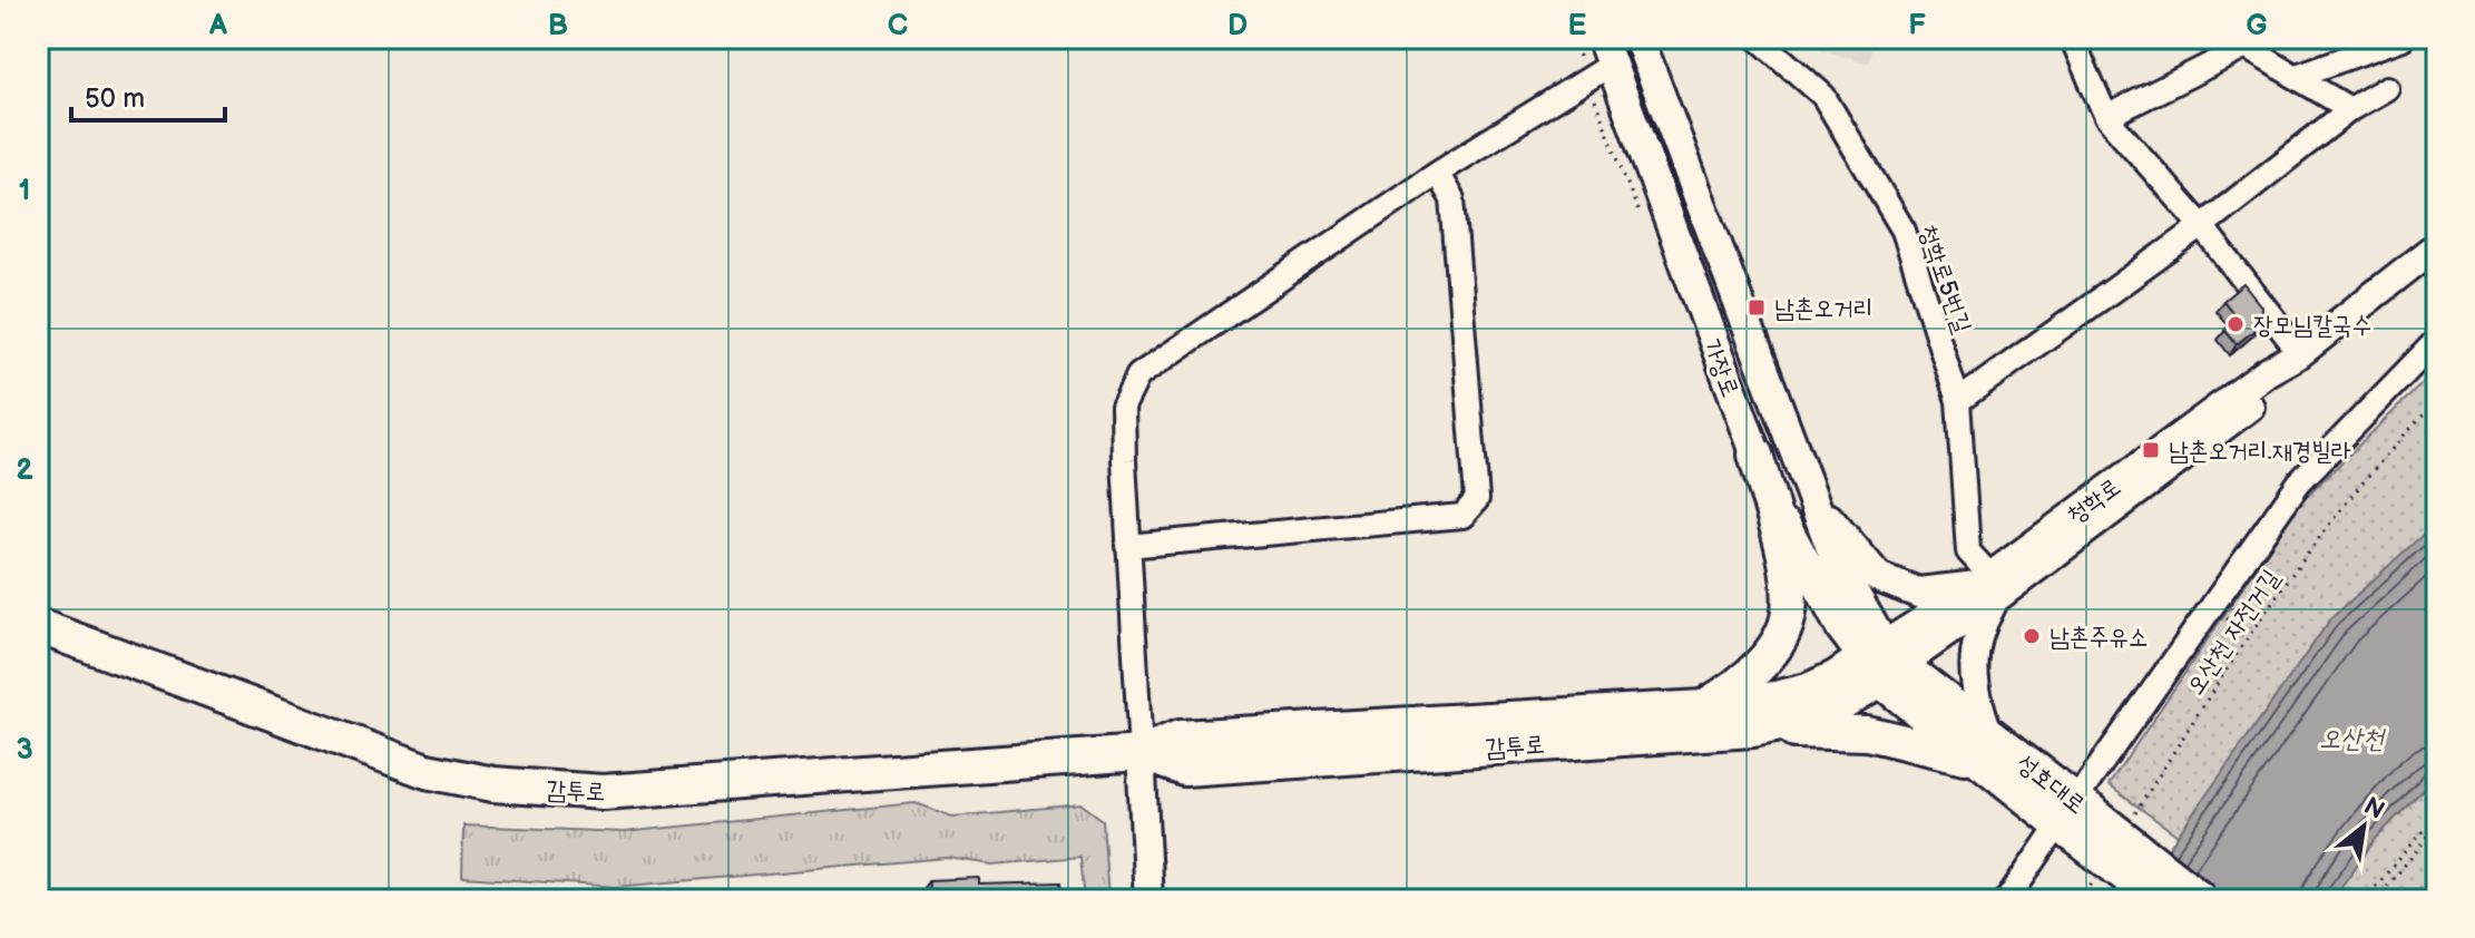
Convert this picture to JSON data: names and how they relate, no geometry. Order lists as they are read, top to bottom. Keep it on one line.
{"streets":{"main road":["가장로","감투로","성호대로"],"street":["청학로5번길","청학로"],"path":["오산천 자전거길"]},"crossings":[["청학로5번길","청학로"],["가장로","청학로"],["가장로","감투로"],["가장로","성호대로"],["청학로","감투로"],["청학로","성호대로"],["오산천 자전거길","성호대로"],["감투로","성호대로"]],"water":["오산천"],"places":{"transit":["남촌오거리","남촌오거리.재경빌라"],"other":["장모님칼국수","남촌주유소"]},"scale_bar":"50 m","north":"top right","grid":{"columns":["A","B","C","D","E","F","G"],"rows":["1","2","3"]}}
